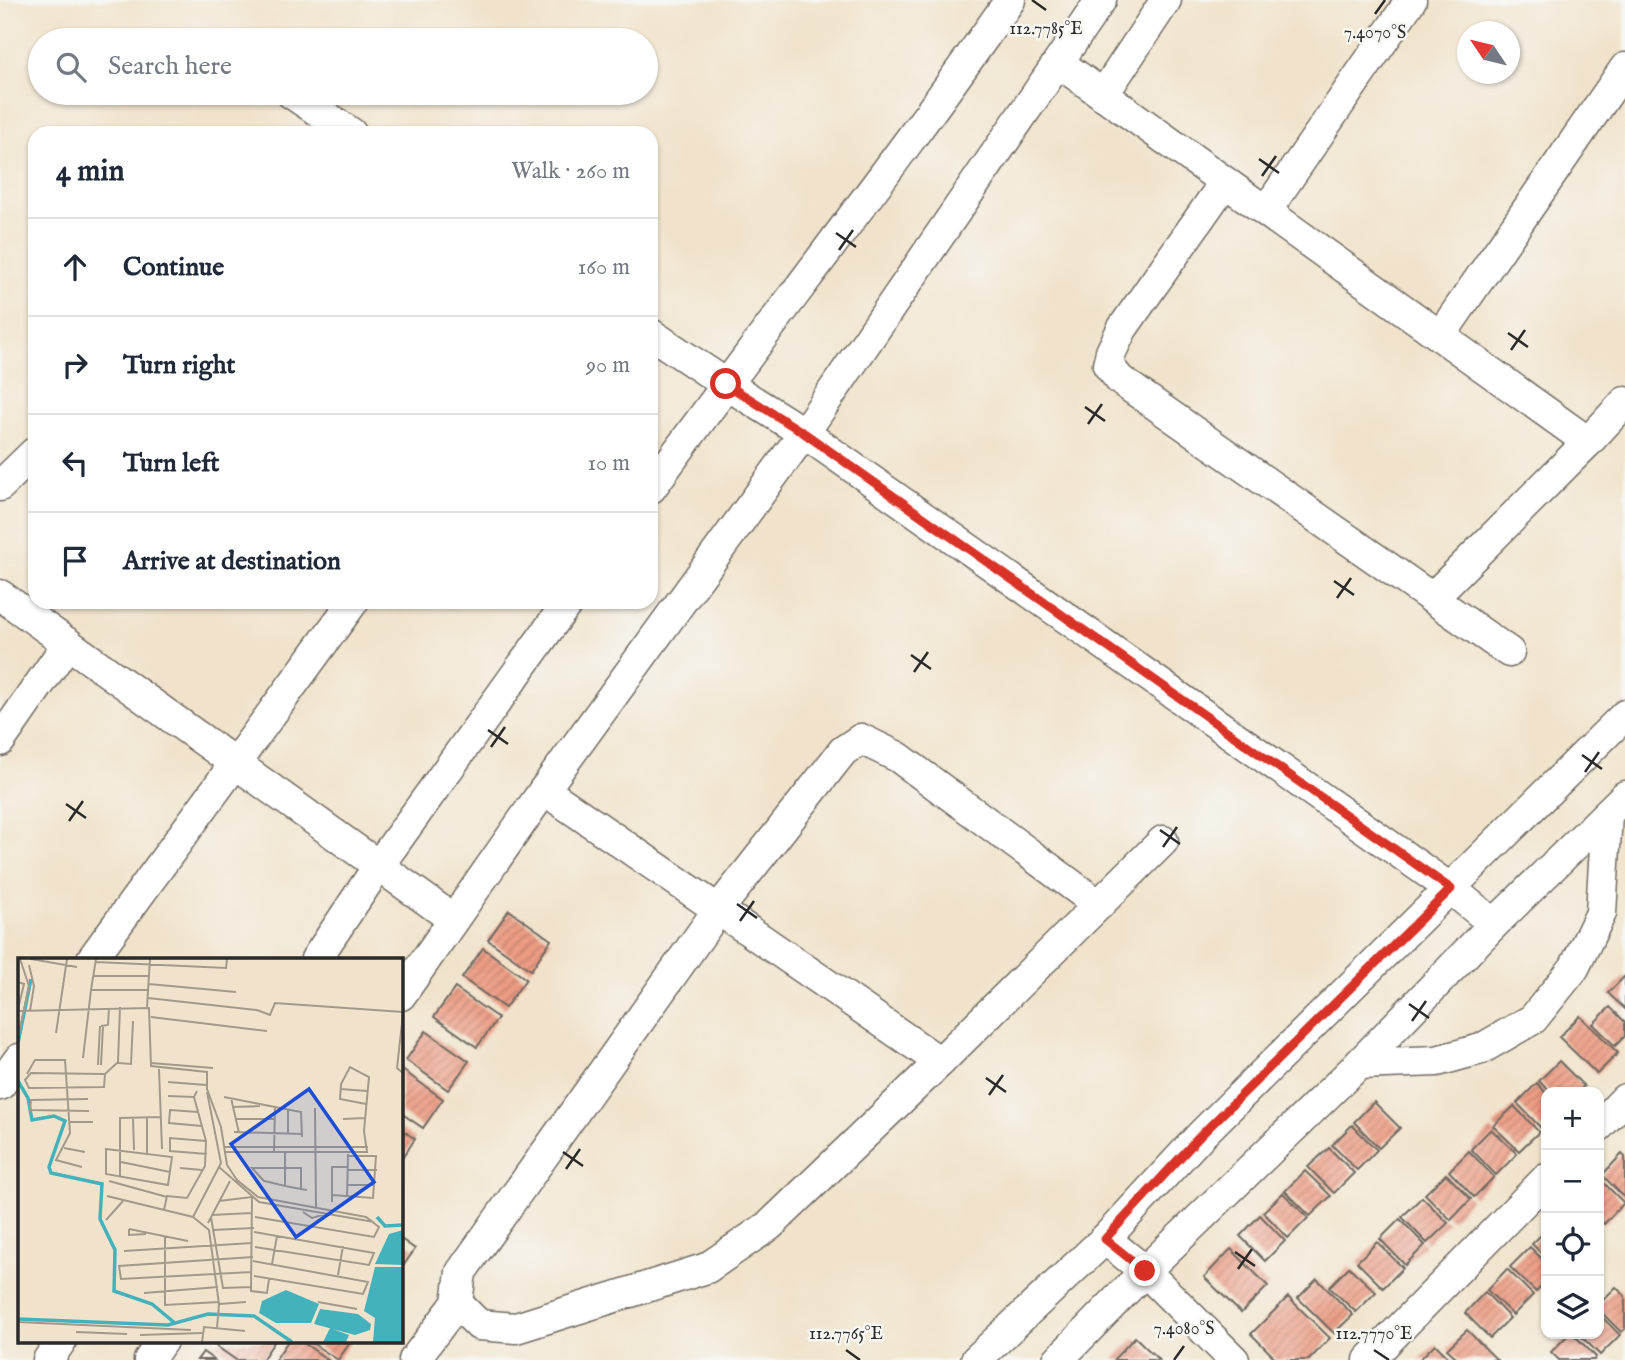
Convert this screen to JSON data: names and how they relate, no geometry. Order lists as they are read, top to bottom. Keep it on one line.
{"north":"top left","page":{"search":"Search here","heading":["4 min","Walk · 260 m"],"list":[["Continue","160 m"],["Turn right","90 m"],["Turn left","10 m"],"Arrive at destination"],"map_buttons":["+","−"]},"coordinates":["112.7785°E","7.4070°S","7.4080°S","112.7765°E","112.7770°E"]}
